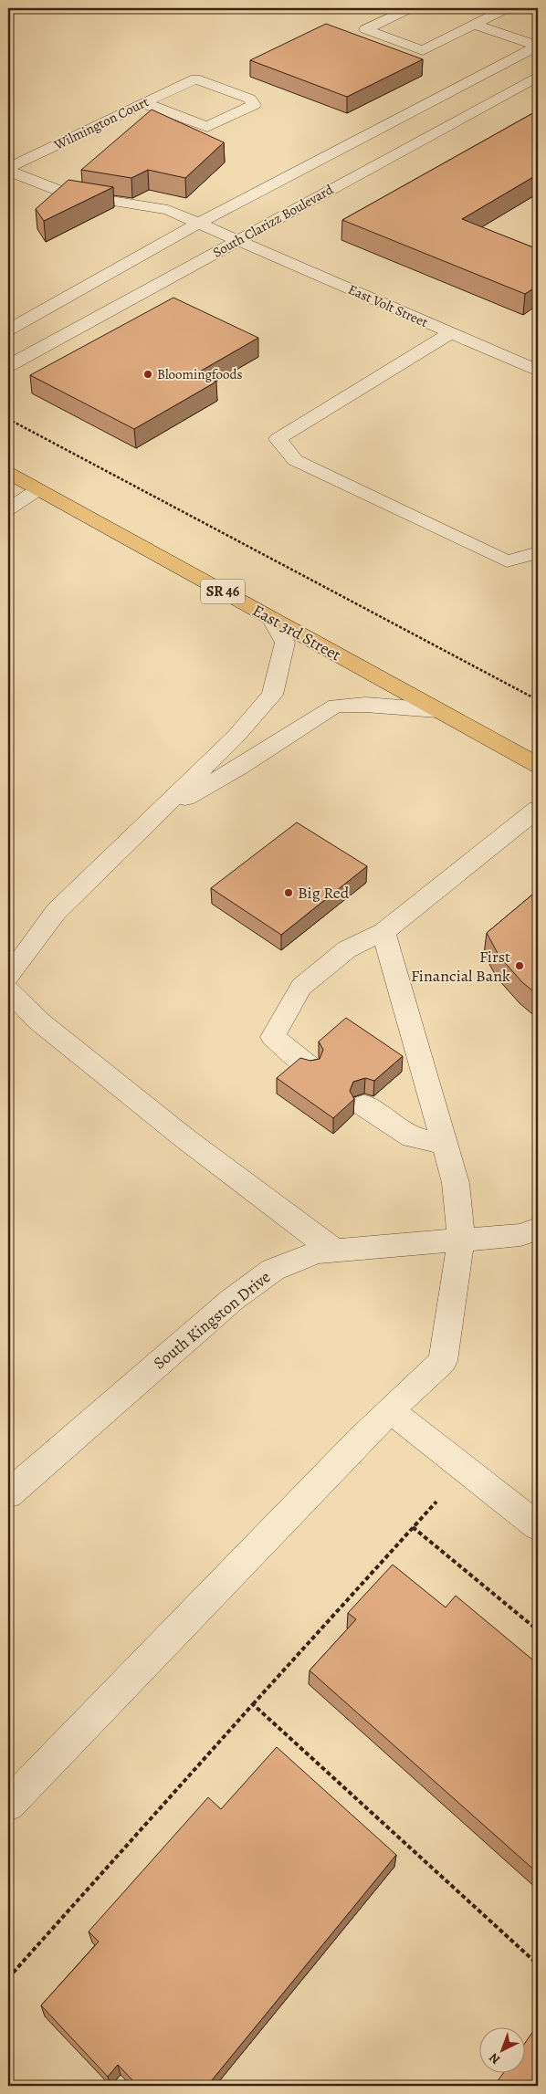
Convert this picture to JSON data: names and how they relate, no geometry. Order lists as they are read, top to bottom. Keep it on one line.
{"streets":{"highway":["SR 46","East 3rd Street"],"street":["Wilmington Court","South Clarizz Boulevard","East Volt Street","South Kingston Drive"]},"crossings":[["Wilmington Court","South Clarizz Boulevard"],["Wilmington Court","East Volt Street"],["South Clarizz Boulevard","East Volt Street"]],"places":["Bloomingfoods","Big Red","First Financial Bank"],"north":"bottom left"}
